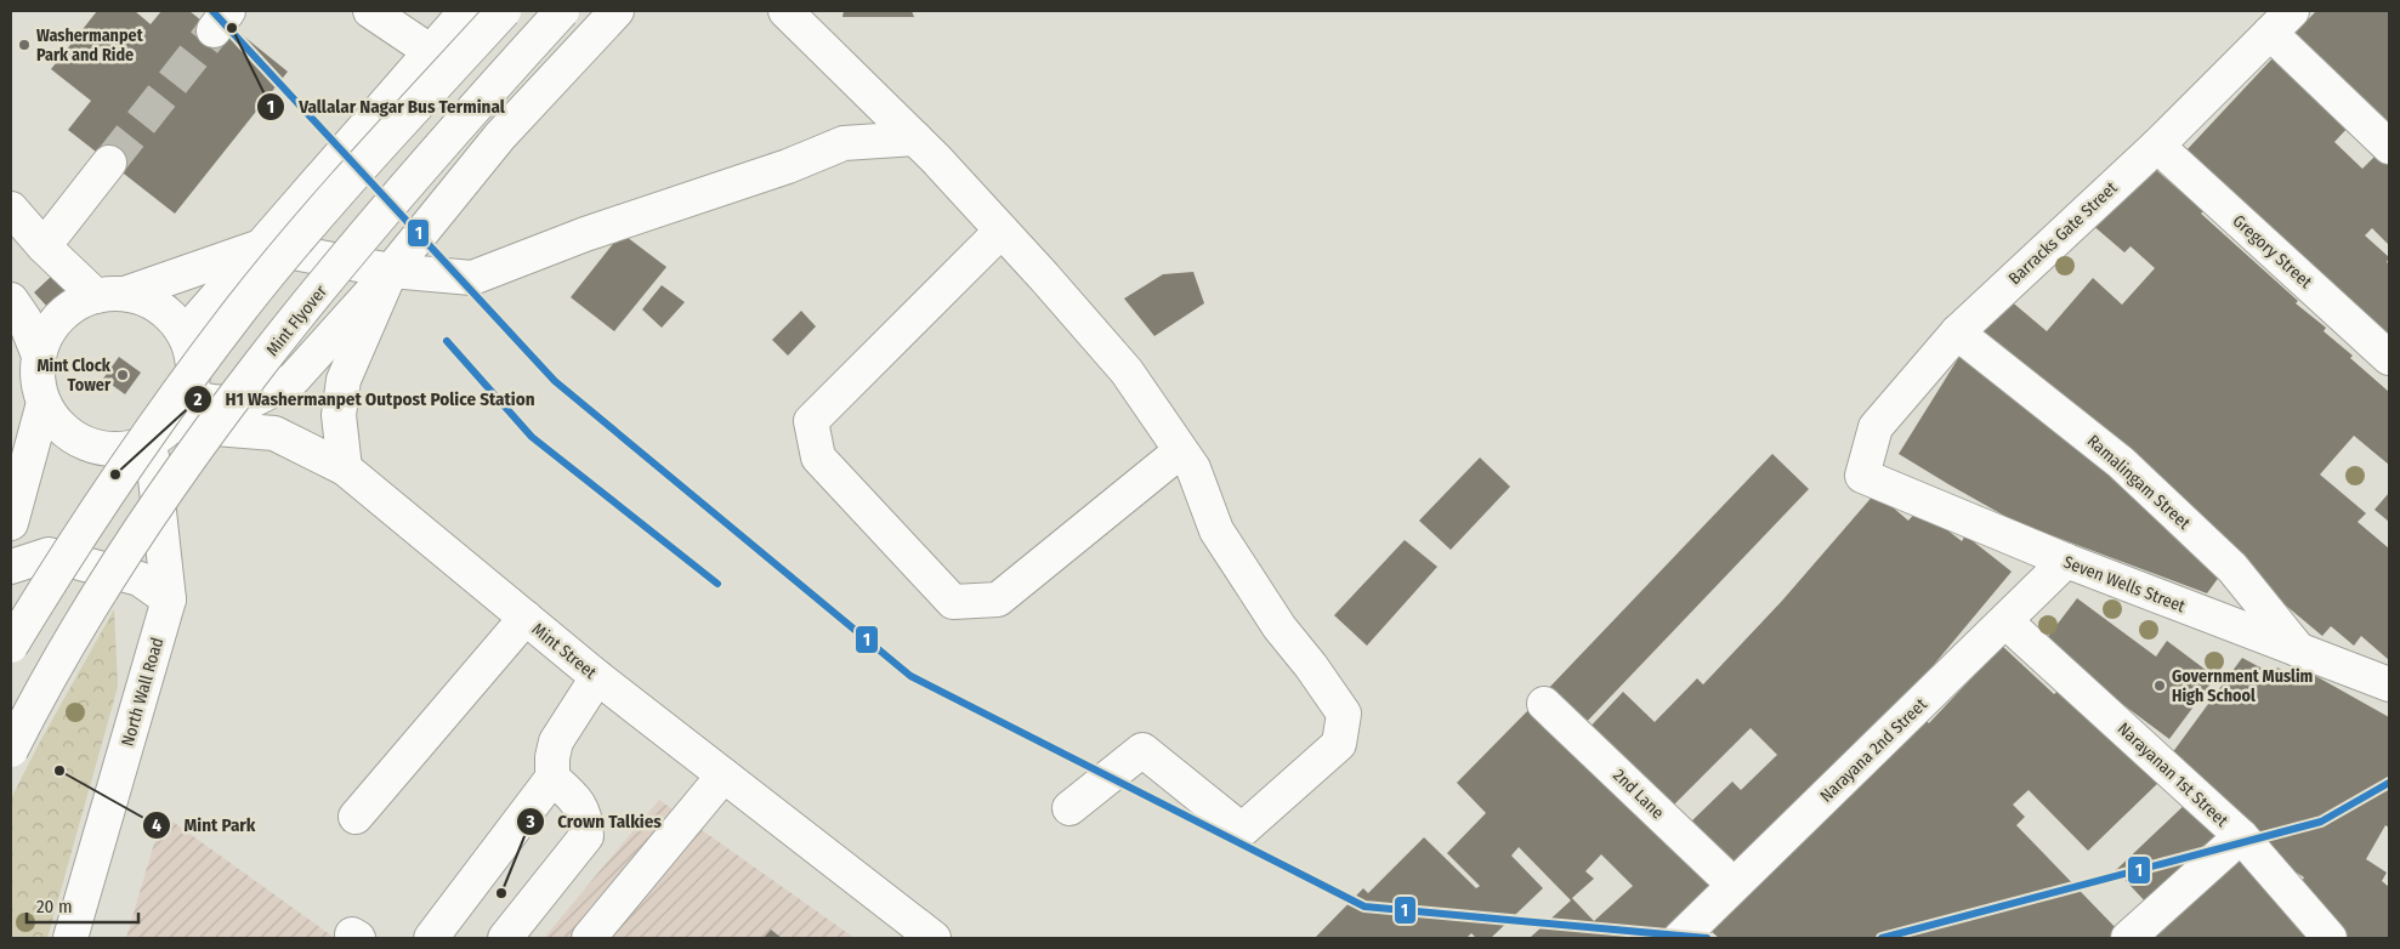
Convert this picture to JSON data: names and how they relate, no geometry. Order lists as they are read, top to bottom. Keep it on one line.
{"streets":{"main road":["Barracks Gate Street","Gregory Street","Mint Flyover","Ramalingam Street","Seven Wells Street","Mint Street","North Wall Road","Narayana 2nd Street","Narayanan 1st Street","2nd Lane"]},"crossings":[["Barracks Gate Street","Gregory Street"],["Barracks Gate Street","Ramalingam Street"],["Barracks Gate Street","Seven Wells Street"],["Ramalingam Street","Seven Wells Street"],["Seven Wells Street","Narayana 2nd Street"],["Mint Street","North Wall Road"],["Narayana 2nd Street","Narayanan 1st Street"],["Narayana 2nd Street","2nd Lane"]],"places":["Vallalar Nagar Bus Terminal","Washermanpet Park and Ride","Mint Clock Tower","H1 Washermanpet Outpost Police Station","Government Muslim High School","Mint Park","Crown Talkies"],"lines":["transit line 1"],"scale_bar":"20 m"}
